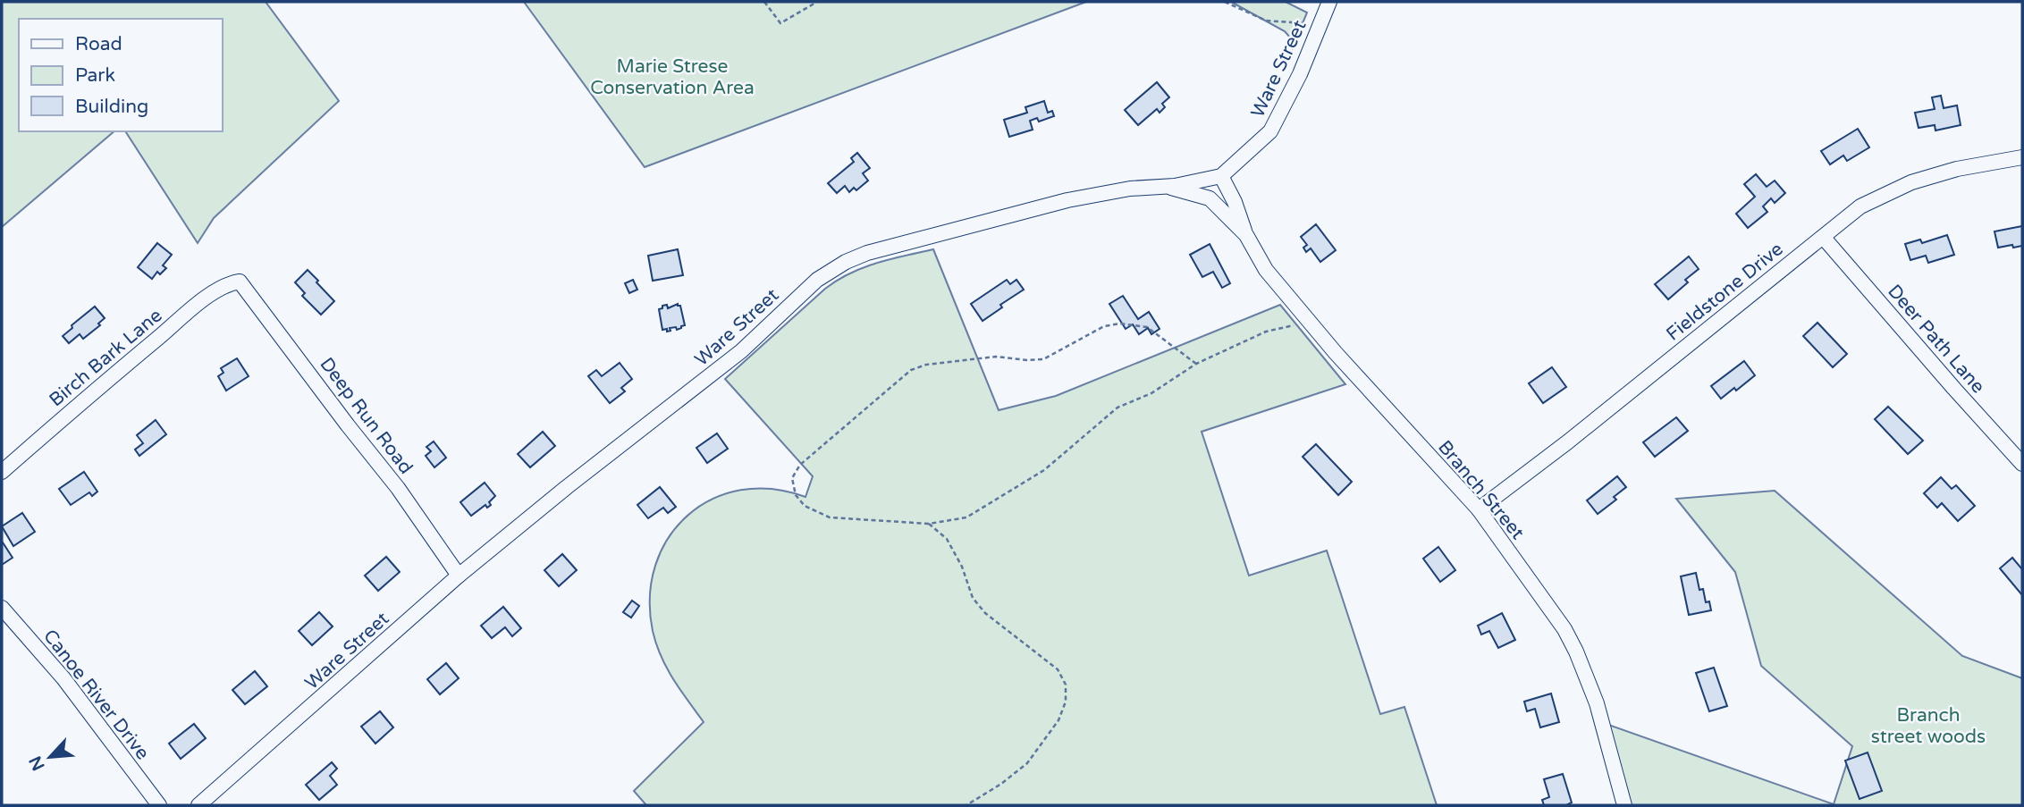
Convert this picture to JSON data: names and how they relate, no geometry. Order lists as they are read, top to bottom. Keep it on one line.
{"streets":{"street":["Ware Street","Fieldstone Drive","Deer Path Lane","Birch Bark Lane","Deep Run Road","Branch Street","Canoe River Drive"]},"crossings":[["Ware Street","Deep Run Road"],["Ware Street","Branch Street"],["Fieldstone Drive","Deer Path Lane"],["Fieldstone Drive","Branch Street"],["Birch Bark Lane","Deep Run Road"]],"parks":["Marie Strese Conservation Area","Branch street woods"],"legend":["Road","Park","Building"],"north":"bottom left"}
